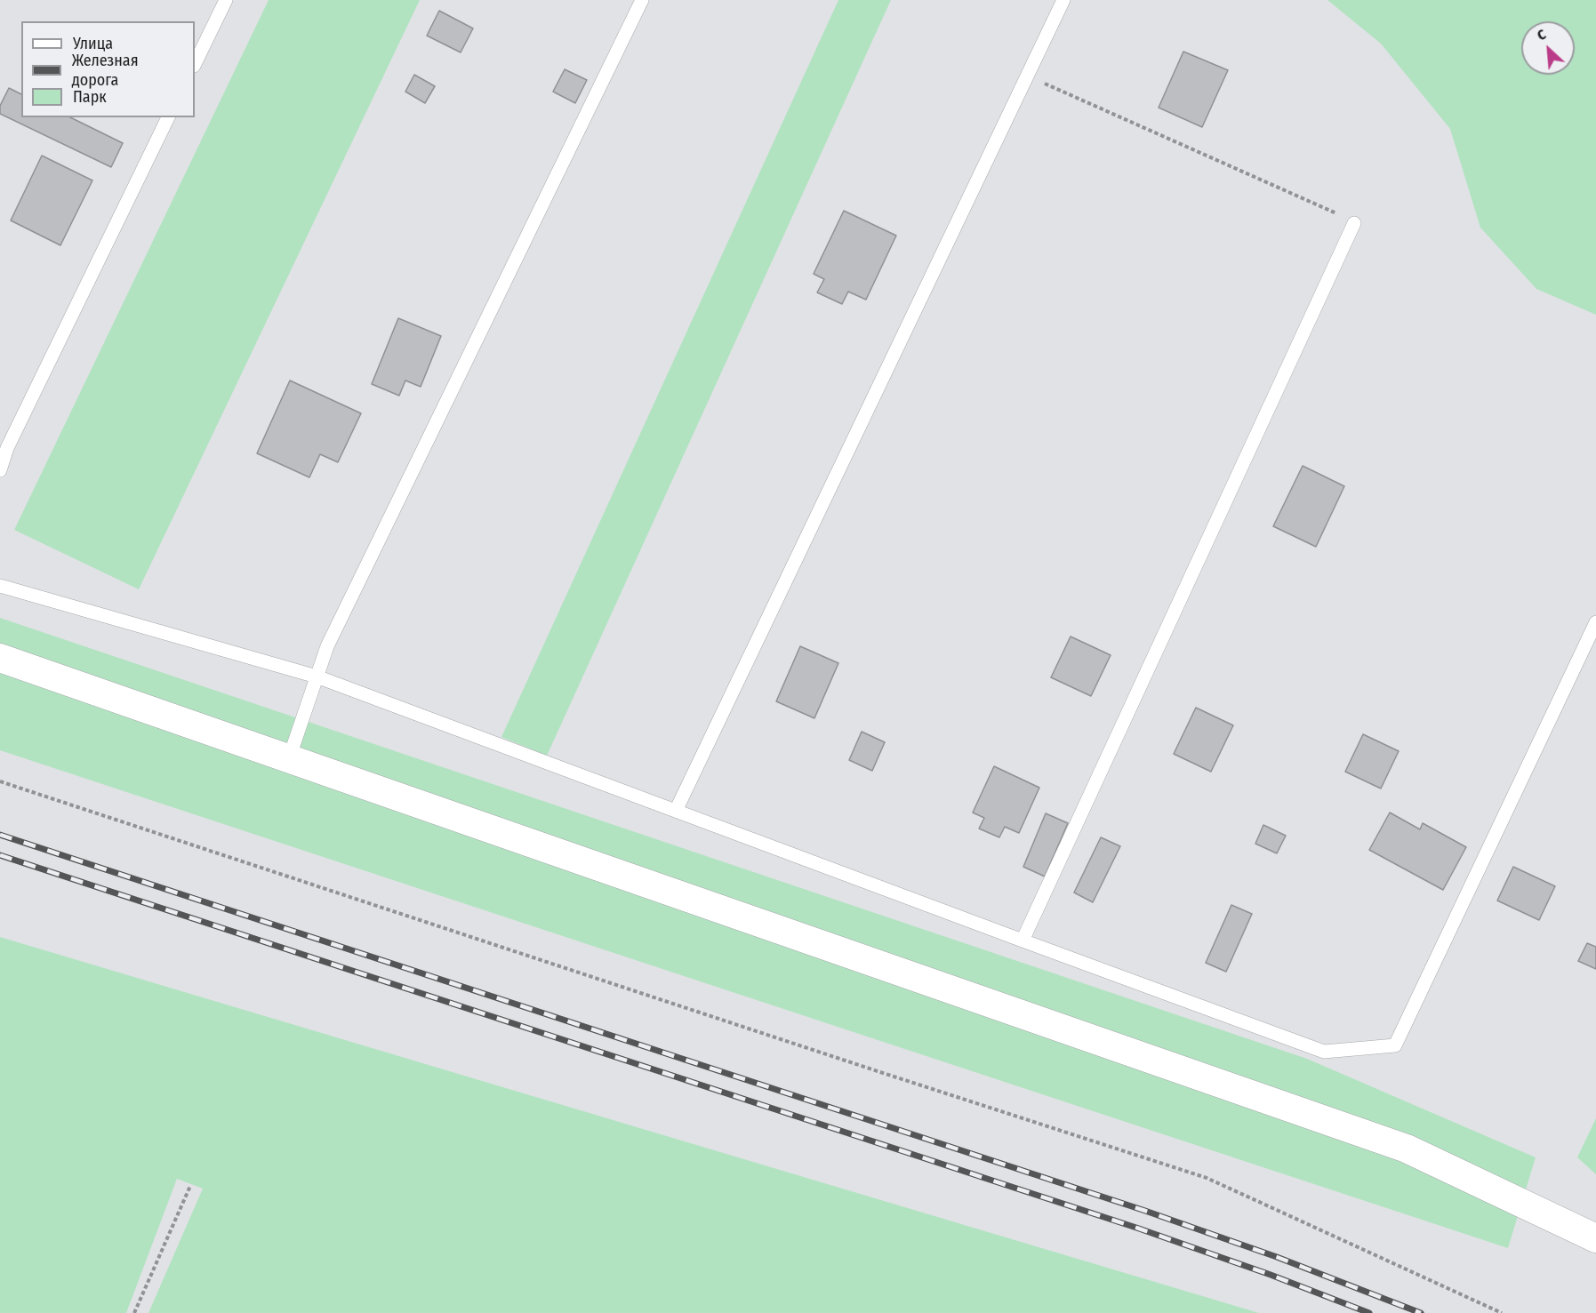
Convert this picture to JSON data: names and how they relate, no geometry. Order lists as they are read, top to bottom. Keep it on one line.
{"legend":["Улица","Железная дорога","Парк"],"north":"top left"}
